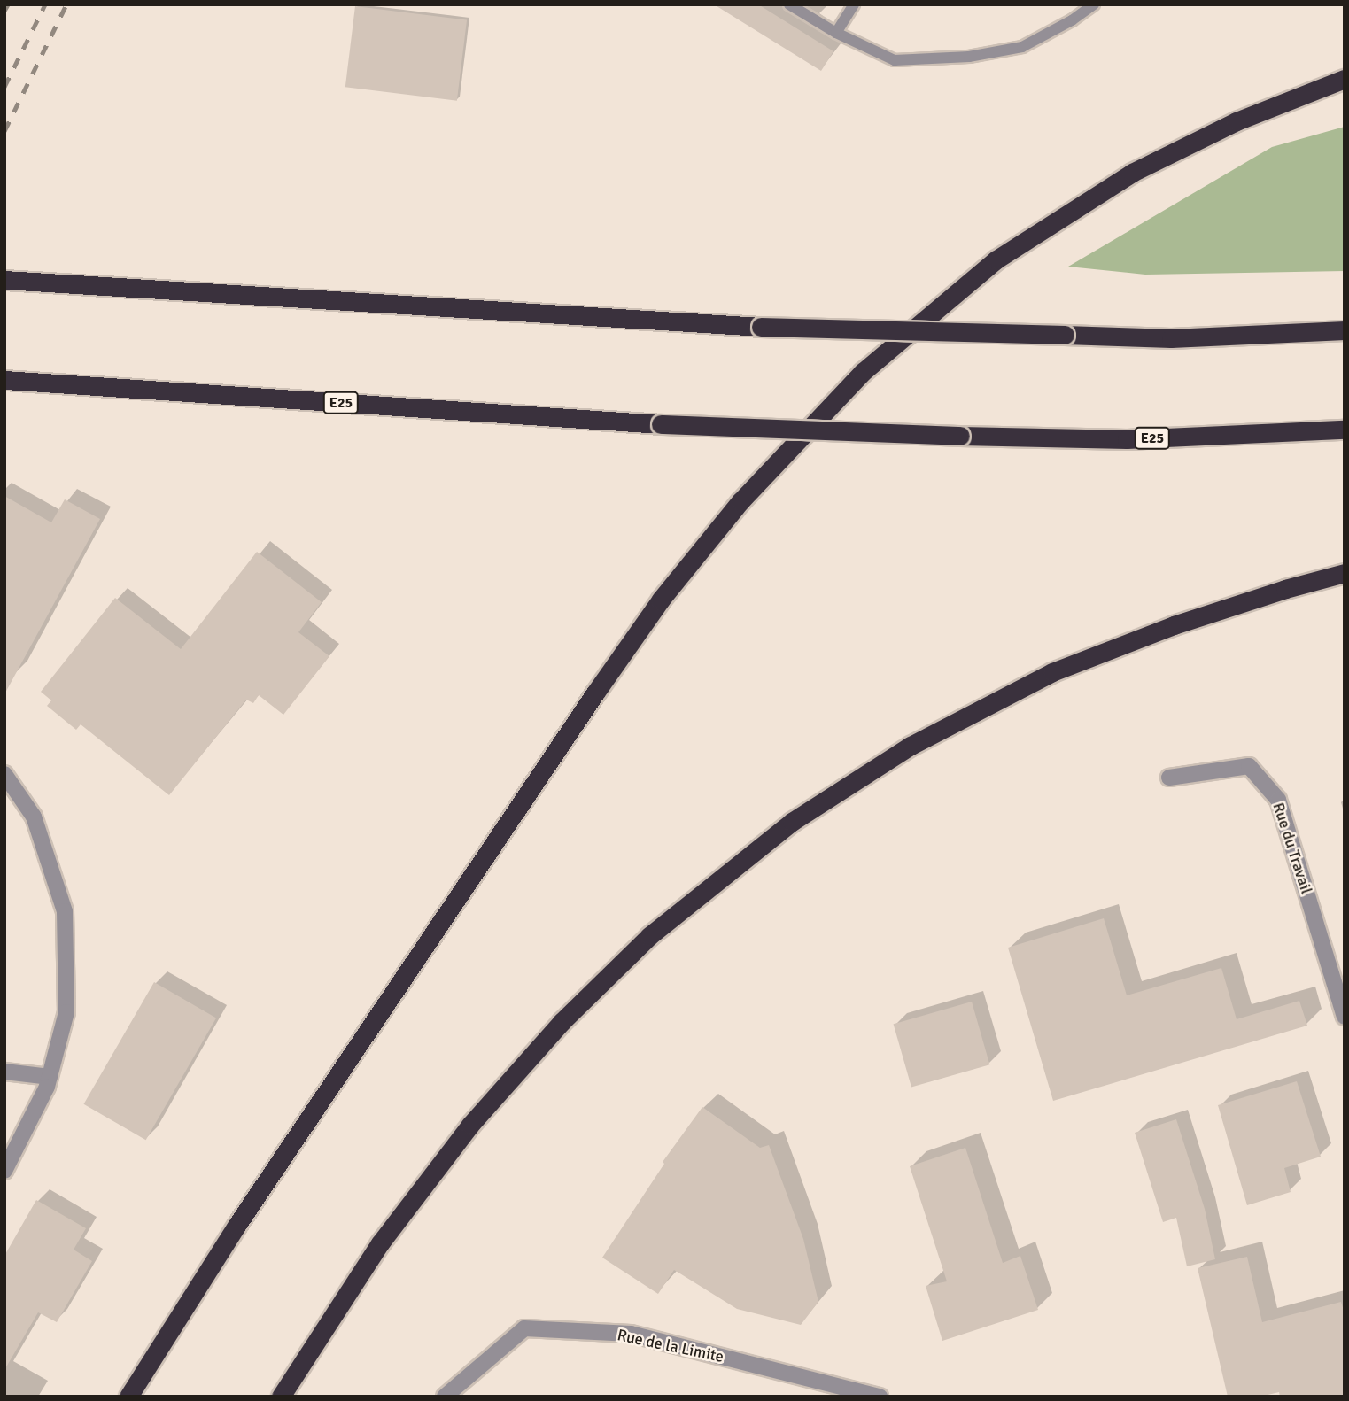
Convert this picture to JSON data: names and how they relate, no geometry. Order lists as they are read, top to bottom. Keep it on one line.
{"streets":{"highway":["E25"],"street":["Rue du Travail","Rue de la Limite"]}}
